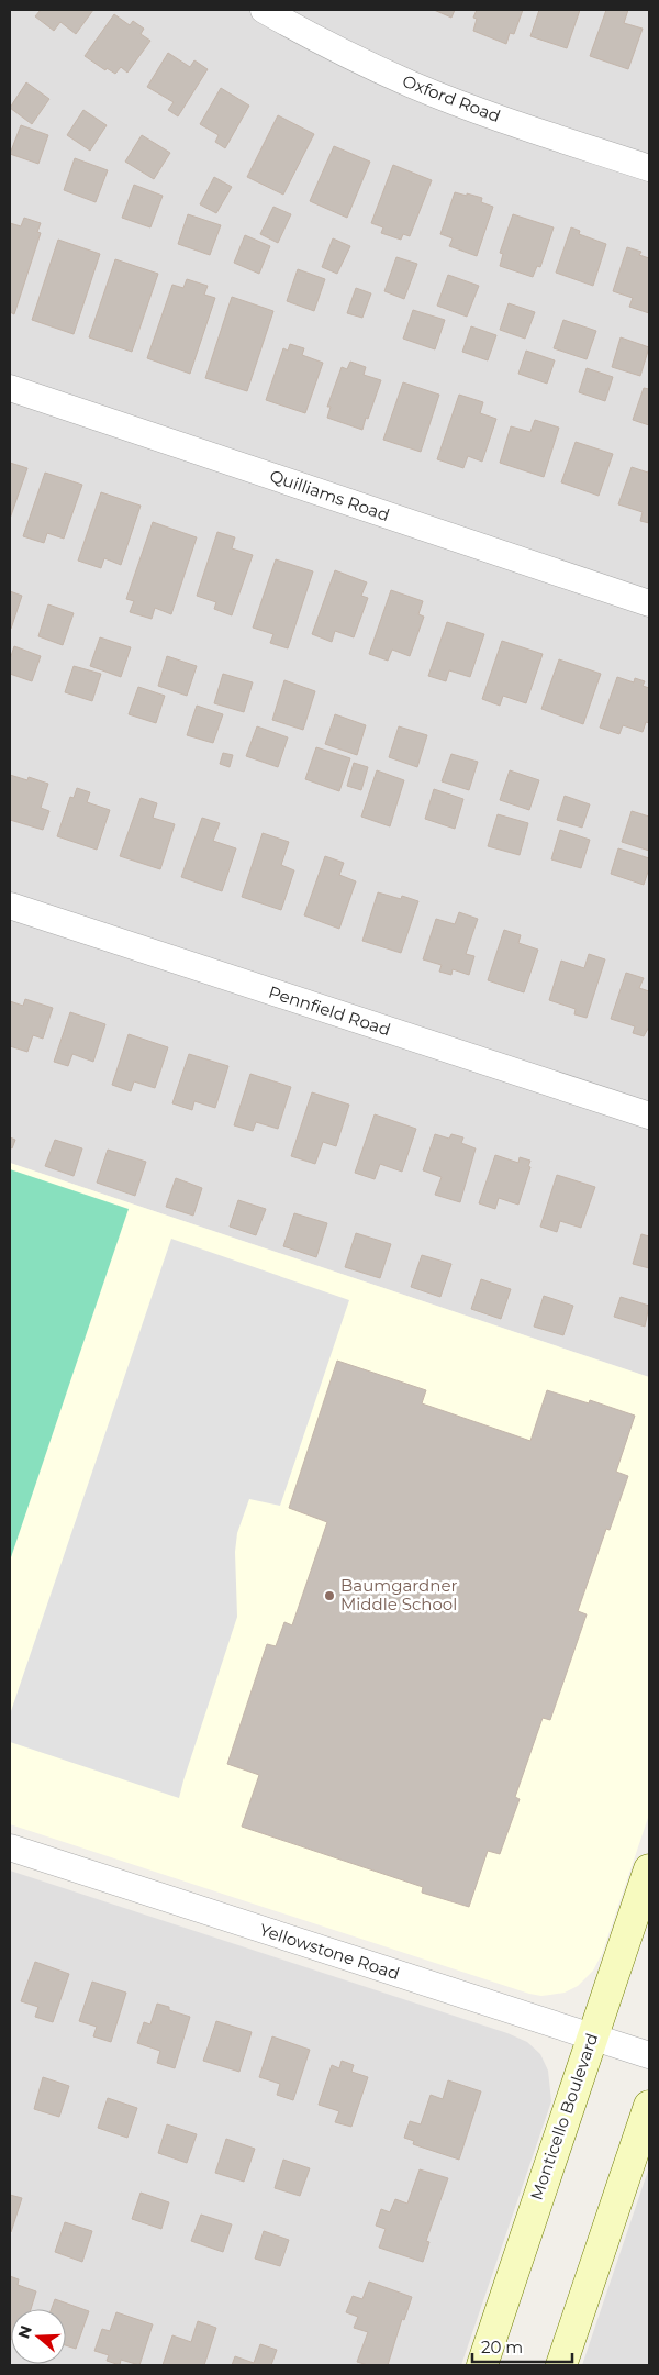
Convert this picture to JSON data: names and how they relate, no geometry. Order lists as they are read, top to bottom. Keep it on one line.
{"streets":{"main road":["Monticello Boulevard"],"street":["Oxford Road","Quilliams Road","Pennfield Road","Yellowstone Road"]},"crossings":[["Yellowstone Road","Monticello Boulevard"]],"places":["Baumgardner Middle School"],"scale_bar":"20 m","north":"left"}
